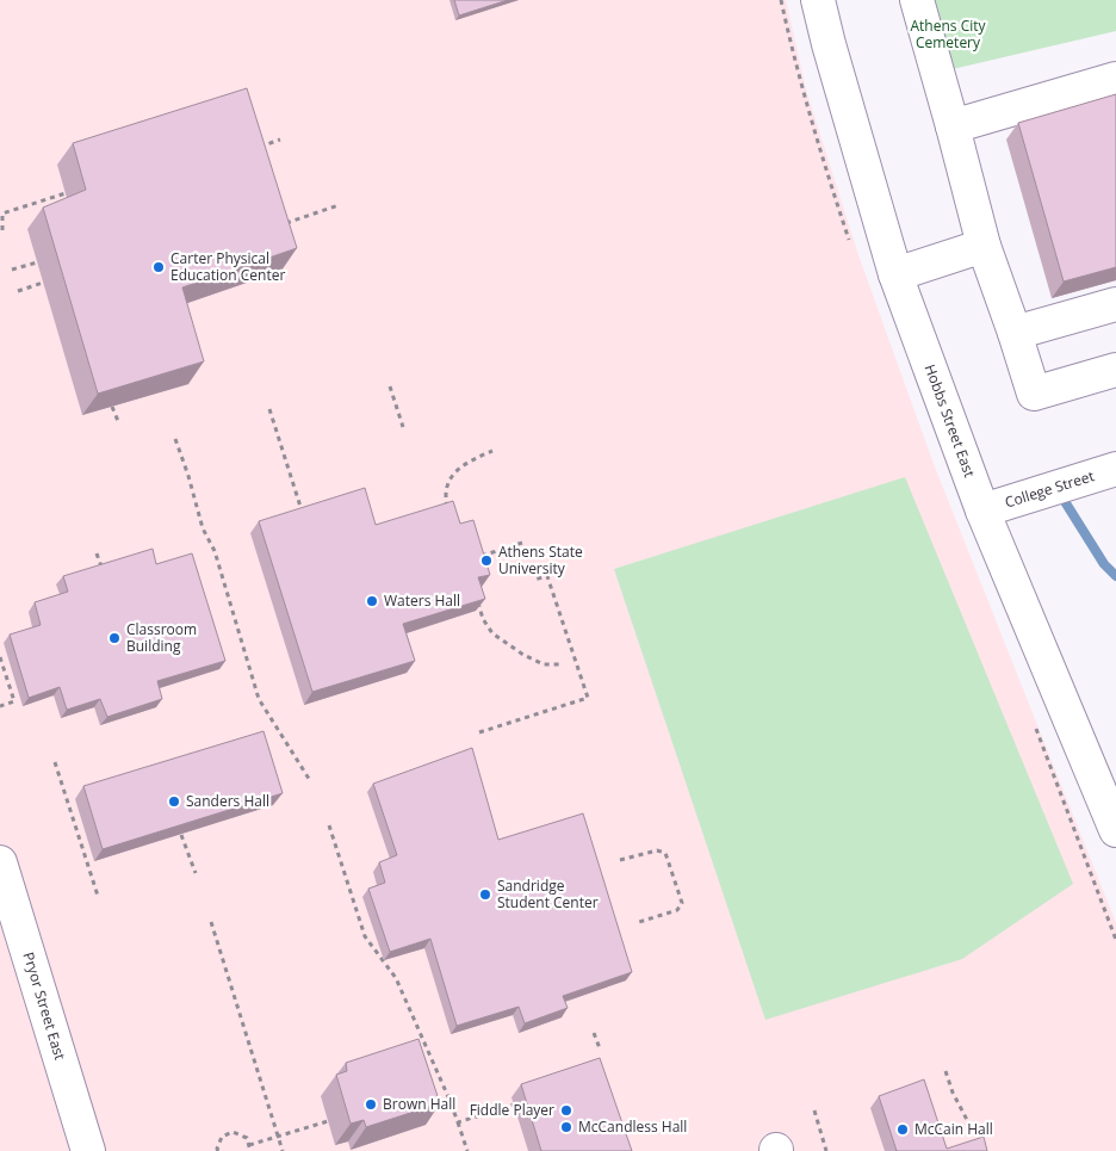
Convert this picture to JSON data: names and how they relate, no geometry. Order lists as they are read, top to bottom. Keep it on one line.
{"streets":{"main road":["Hobbs Street East","College Street","Pryor Street East"]},"crossings":[["Hobbs Street East","College Street"]],"parks":["Athens City Cemetery"],"places":["Carter Physical Education Center","Athens State University","Waters Hall","Classroom Building","Sanders Hall","Sandridge Student Center","Brown Hall","Fiddle Player","McCandless Hall","McCain Hall"]}
